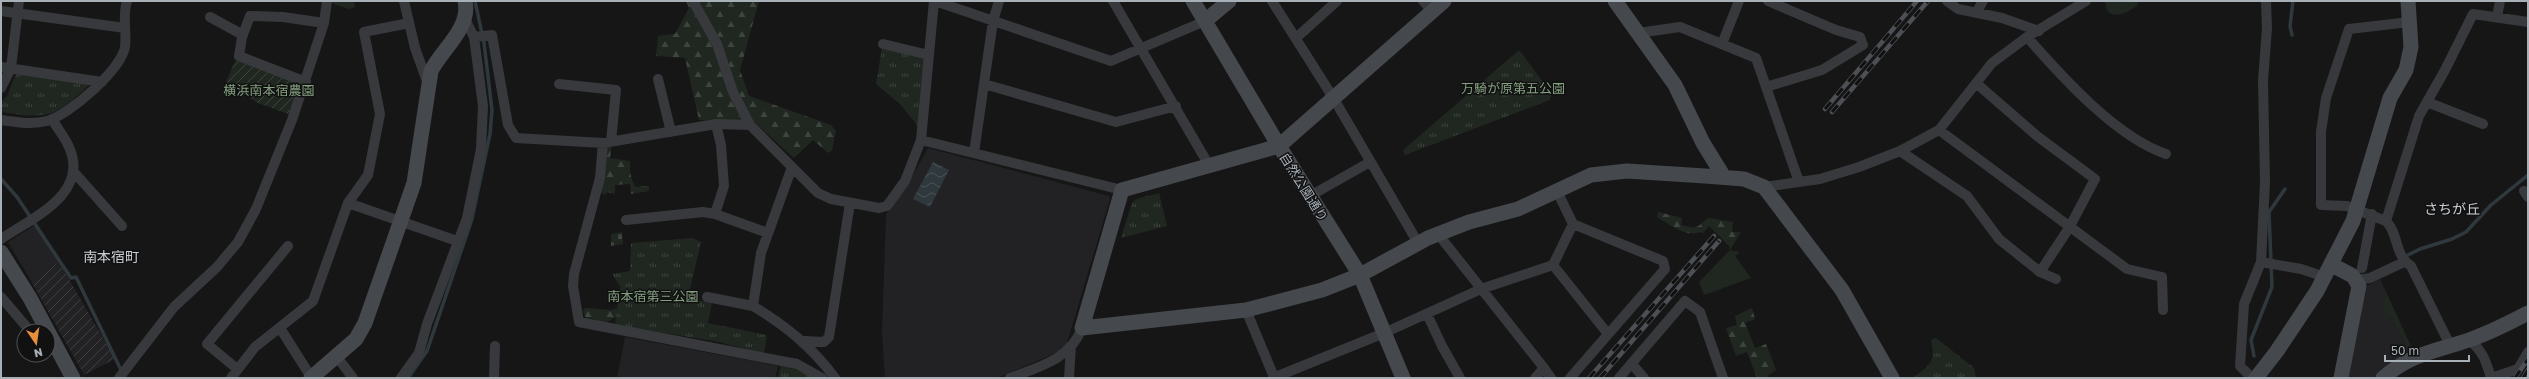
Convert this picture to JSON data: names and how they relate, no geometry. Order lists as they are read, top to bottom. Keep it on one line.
{"streets":{"street":["自然公園通り"]},"districts":["さちが丘","南本宿町"],"parks":["万騎が原第五公園","横浜南本宿農園","南本宿第三公園"],"scale_bar":"50 m","north":"bottom"}
